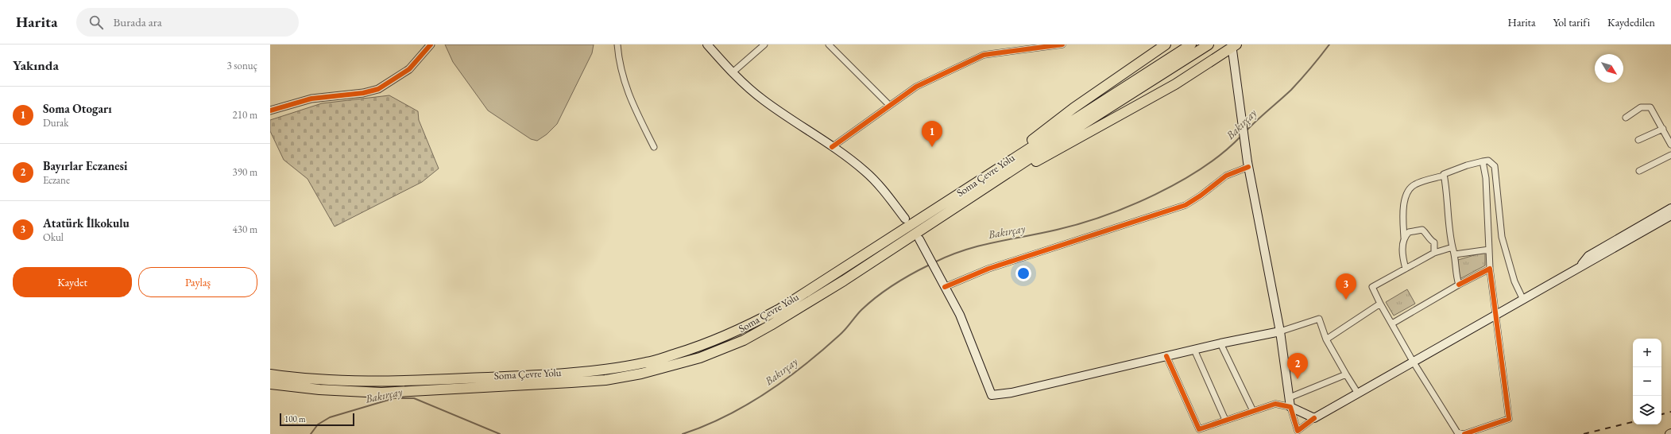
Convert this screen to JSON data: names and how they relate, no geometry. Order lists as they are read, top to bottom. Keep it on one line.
{"streets":{"highway":["Soma Çevre Yolu"]},"water":["Bakırçay"],"scale_bar":"100 m","north":"bottom right","page":{"header":"Harita","search":"Burada ara","nav":["Harita","Yol tarifi","Kaydedilen"],"heading":["Yakında","3 sonuç"],"list":[{"mark":"1","name":"Soma Otogarı","note":"Durak","value":"210 m"},{"mark":"2","name":"Bayırlar Eczanesi","note":"Eczane","value":"390 m"},{"mark":"3","name":"Atatürk İlkokulu","note":"Okul","value":"430 m"}],"pins":["1","3","2"],"buttons":["Kaydet","Paylaş"],"map_buttons":["+","−"],"scale":"100 m"}}
